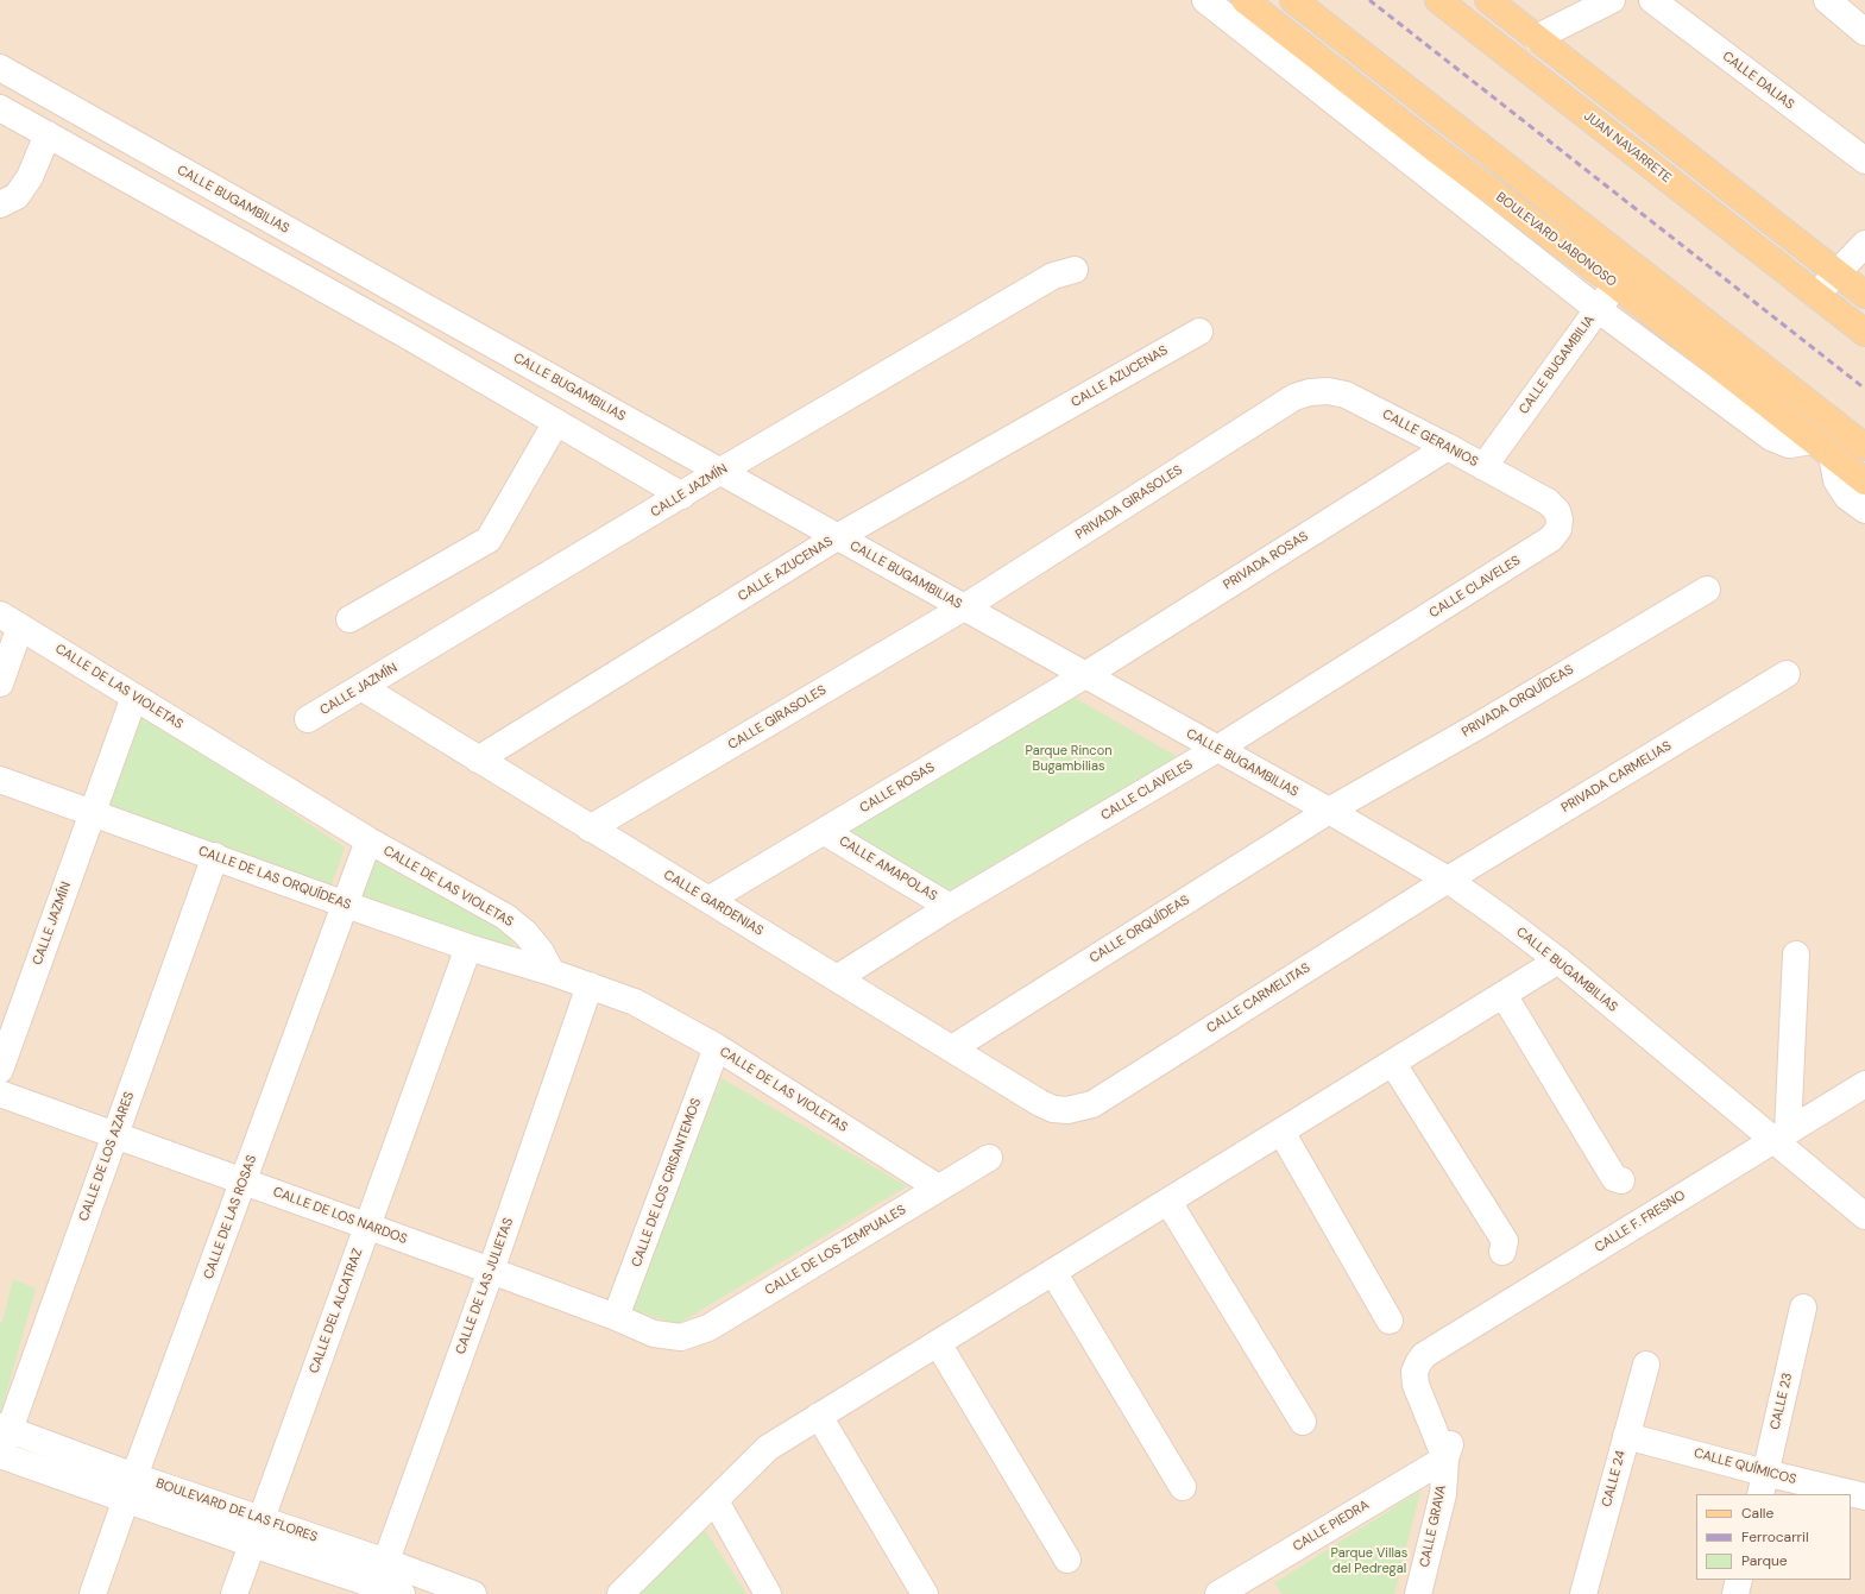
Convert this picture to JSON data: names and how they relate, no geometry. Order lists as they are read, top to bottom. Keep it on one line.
{"streets":{"main road":["JUAN NAVARRETE","BOULEVARD JABONOSO"],"street":["CALLE DALIAS","CALLE BUGAMBILIAS","CALLE BUGAMBILIA","CALLE AZUCENAS","CALLE GERANIOS","CALLE JAZMÍN","PRIVADA GIRASOLES","PRIVADA ROSAS","CALLE CLAVELES","CALLE DE LAS VIOLETAS","PRIVADA ORQUÍDEAS","CALLE GIRASOLES","PRIVADA CARMELIAS","CALLE ROSAS","CALLE AMAPOLAS","CALLE DE LAS ORQUÍDEAS","CALLE GARDENIAS","CALLE ORQUÍDEAS","CALLE CARMELITAS","CALLE DE LOS AZARES","CALLE DE LOS CRISANTEMOS","CALLE DE LOS NARDOS","CALLE DE LAS ROSAS","CALLE F. FRESNO","CALLE DE LOS ZEMPUALES","CALLE DE LAS JULIETAS","CALLE DEL ALCATRAZ","CALLE 23","CALLE QUÍMICOS","CALLE 24","BOULEVARD DE LAS FLORES","CALLE PIEDRA","CALLE GRAVA"]},"crossings":[["CALLE BUGAMBILIAS","CALLE AZUCENAS"],["CALLE BUGAMBILIAS","CALLE JAZMÍN"],["CALLE BUGAMBILIAS","PRIVADA GIRASOLES"],["CALLE BUGAMBILIAS","PRIVADA ROSAS"],["CALLE BUGAMBILIAS","CALLE CLAVELES"],["CALLE BUGAMBILIAS","PRIVADA ORQUÍDEAS"],["CALLE BUGAMBILIAS","CALLE GIRASOLES"],["CALLE BUGAMBILIAS","PRIVADA CARMELIAS"],["CALLE BUGAMBILIAS","CALLE ROSAS"],["CALLE BUGAMBILIAS","CALLE ORQUÍDEAS"],["CALLE BUGAMBILIAS","CALLE CARMELITAS"],["CALLE BUGAMBILIAS","CALLE F. FRESNO"],["BOULEVARD JABONOSO","CALLE BUGAMBILIA"],["CALLE BUGAMBILIA","CALLE GERANIOS"],["CALLE AZUCENAS","CALLE GARDENIAS"],["CALLE GERANIOS","PRIVADA GIRASOLES"],["CALLE GERANIOS","PRIVADA ROSAS"],["CALLE GERANIOS","CALLE CLAVELES"],["CALLE JAZMÍN","CALLE DE LAS VIOLETAS"],["CALLE JAZMÍN","CALLE DE LAS ORQUÍDEAS"],["CALLE JAZMÍN","CALLE GARDENIAS"],["PRIVADA GIRASOLES","CALLE GIRASOLES"],["PRIVADA ROSAS","CALLE ROSAS"],["CALLE CLAVELES","CALLE AMAPOLAS"],["CALLE CLAVELES","CALLE GARDENIAS"],["CALLE DE LAS VIOLETAS","CALLE DE LAS ORQUÍDEAS"],["CALLE DE LAS VIOLETAS","CALLE DE LOS CRISANTEMOS"],["CALLE DE LAS VIOLETAS","CALLE DE LAS ROSAS"],["CALLE DE LAS VIOLETAS","CALLE DE LOS ZEMPUALES"],["CALLE DE LAS VIOLETAS","CALLE DE LAS JULIETAS"],["PRIVADA ORQUÍDEAS","CALLE ORQUÍDEAS"],["CALLE GIRASOLES","CALLE GARDENIAS"],["PRIVADA CARMELIAS","CALLE CARMELITAS"],["CALLE ROSAS","CALLE AMAPOLAS"],["CALLE ROSAS","CALLE GARDENIAS"],["CALLE DE LAS ORQUÍDEAS","CALLE DE LOS AZARES"],["CALLE DE LAS ORQUÍDEAS","CALLE DE LAS ROSAS"],["CALLE DE LAS ORQUÍDEAS","CALLE DEL ALCATRAZ"],["CALLE GARDENIAS","CALLE ORQUÍDEAS"],["CALLE GARDENIAS","CALLE CARMELITAS"],["CALLE DE LOS AZARES","CALLE DE LOS NARDOS"],["CALLE DE LOS AZARES","BOULEVARD DE LAS FLORES"],["CALLE DE LOS CRISANTEMOS","CALLE DE LOS NARDOS"],["CALLE DE LOS NARDOS","CALLE DE LAS ROSAS"],["CALLE DE LOS NARDOS","CALLE DE LOS ZEMPUALES"],["CALLE DE LOS NARDOS","CALLE DE LAS JULIETAS"],["CALLE DE LOS NARDOS","CALLE DEL ALCATRAZ"],["CALLE DE LAS ROSAS","BOULEVARD DE LAS FLORES"],["CALLE F. FRESNO","CALLE GRAVA"],["CALLE DE LAS JULIETAS","BOULEVARD DE LAS FLORES"],["CALLE DEL ALCATRAZ","BOULEVARD DE LAS FLORES"],["CALLE 23","CALLE QUÍMICOS"],["CALLE QUÍMICOS","CALLE 24"],["CALLE PIEDRA","CALLE GRAVA"]],"parks":["Parque Rincon Bugambilias","Parque Villas del Pedregal"],"legend":["Calle","Ferrocarril","Parque"]}
